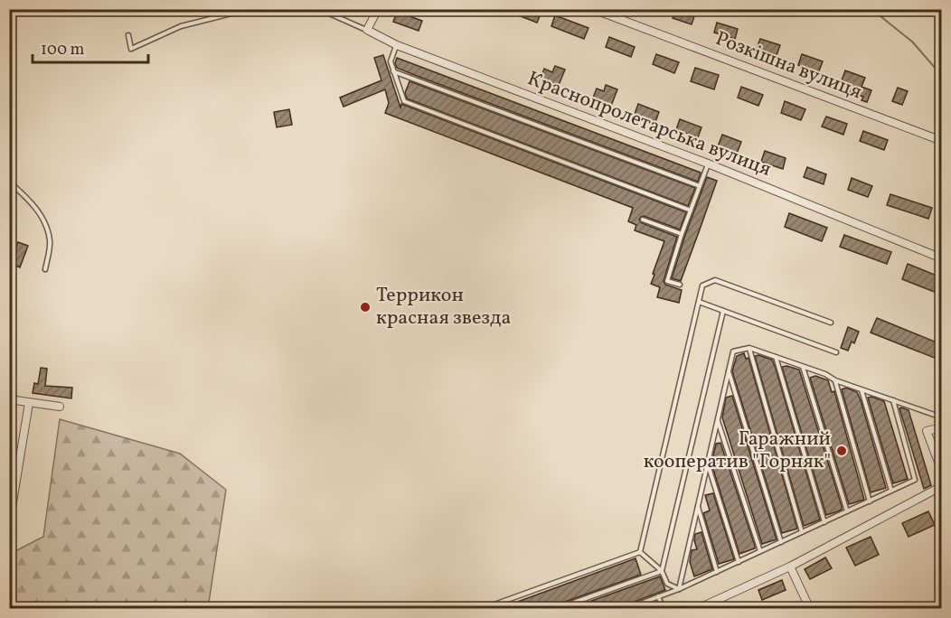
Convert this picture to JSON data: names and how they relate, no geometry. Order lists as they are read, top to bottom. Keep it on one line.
{"streets":{"street":["Розкішна вулиця","Краснопролетарська вулиця"]},"places":["Террикон красная звезда","Гаражний кооператив \"Горняк\""],"scale_bar":"100 m"}
